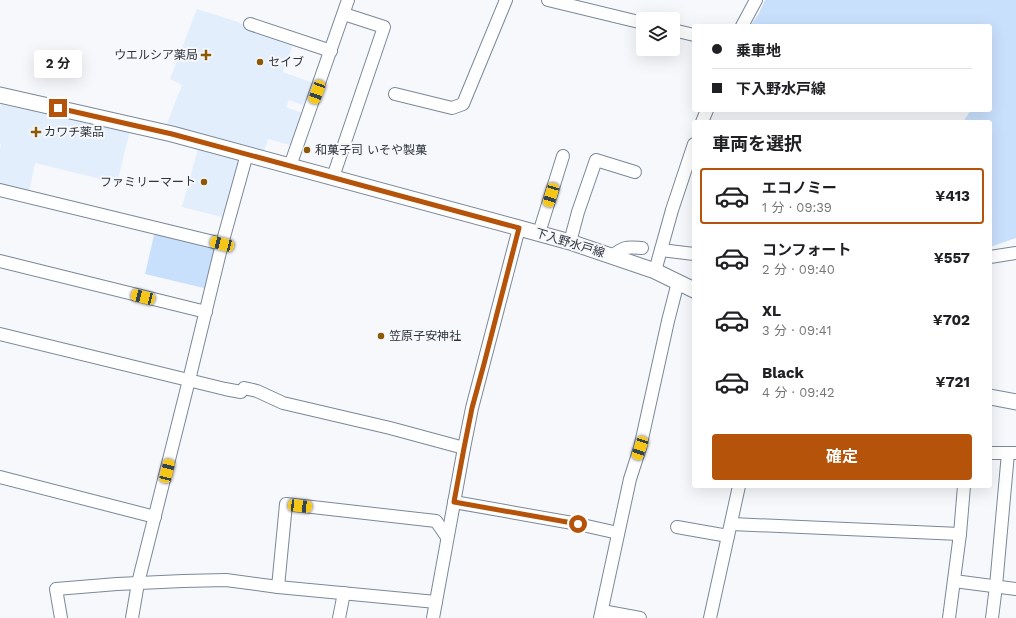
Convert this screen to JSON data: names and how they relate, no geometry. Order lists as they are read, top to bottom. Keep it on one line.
{"streets":{"main road":["下入野水戸線"]},"places":{"health":["ウエルシア薬局","カワチ薬品"],"other":["セイブ","和菓子司 いそや製菓","ファミリーマート","笠原子安神社"]},"page":{"banner":["乗車地","下入野水戸線"],"bubble":"2 分","heading":"車両を選択","list":[{"name":"エコノミー","note":"1 分 · 09:39","value":"¥413"},{"name":"コンフォート","note":"2 分 · 09:40","value":"¥557"},{"name":"XL","note":"3 分 · 09:41","value":"¥702"},{"name":"Black","note":"4 分 · 09:42","value":"¥721"}],"buttons":"確定"}}
